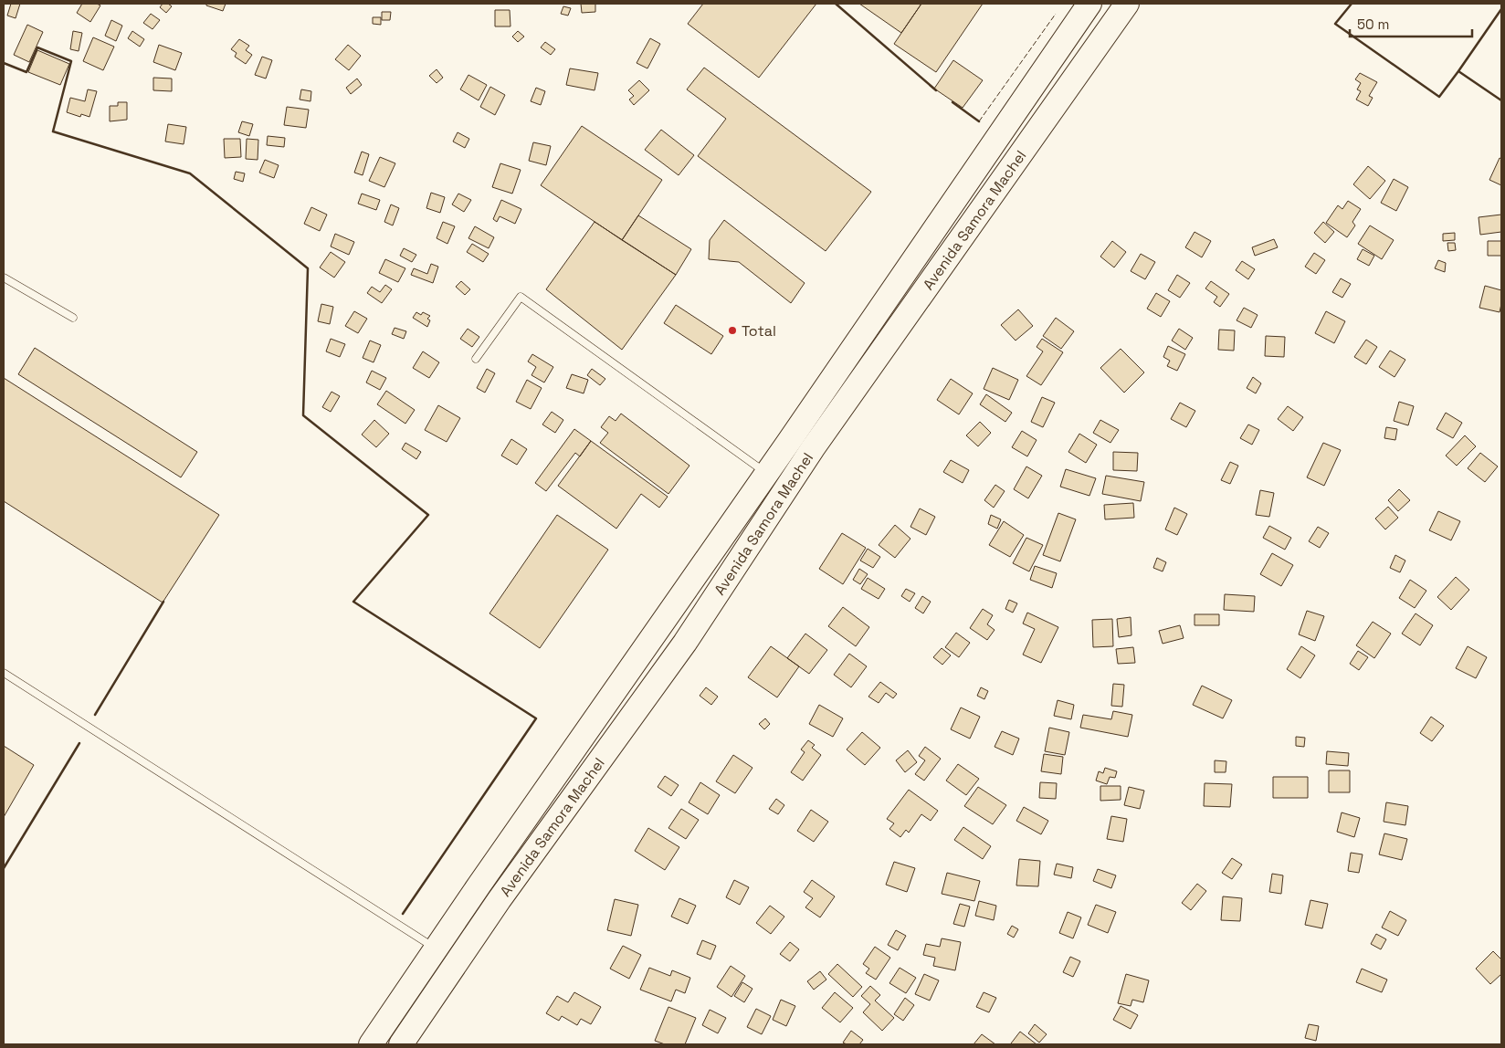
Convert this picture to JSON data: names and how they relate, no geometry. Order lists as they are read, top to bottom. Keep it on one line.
{"streets":{"highway":["Avenida Samora Machel"]},"places":["Total"],"scale_bar":"50 m"}
